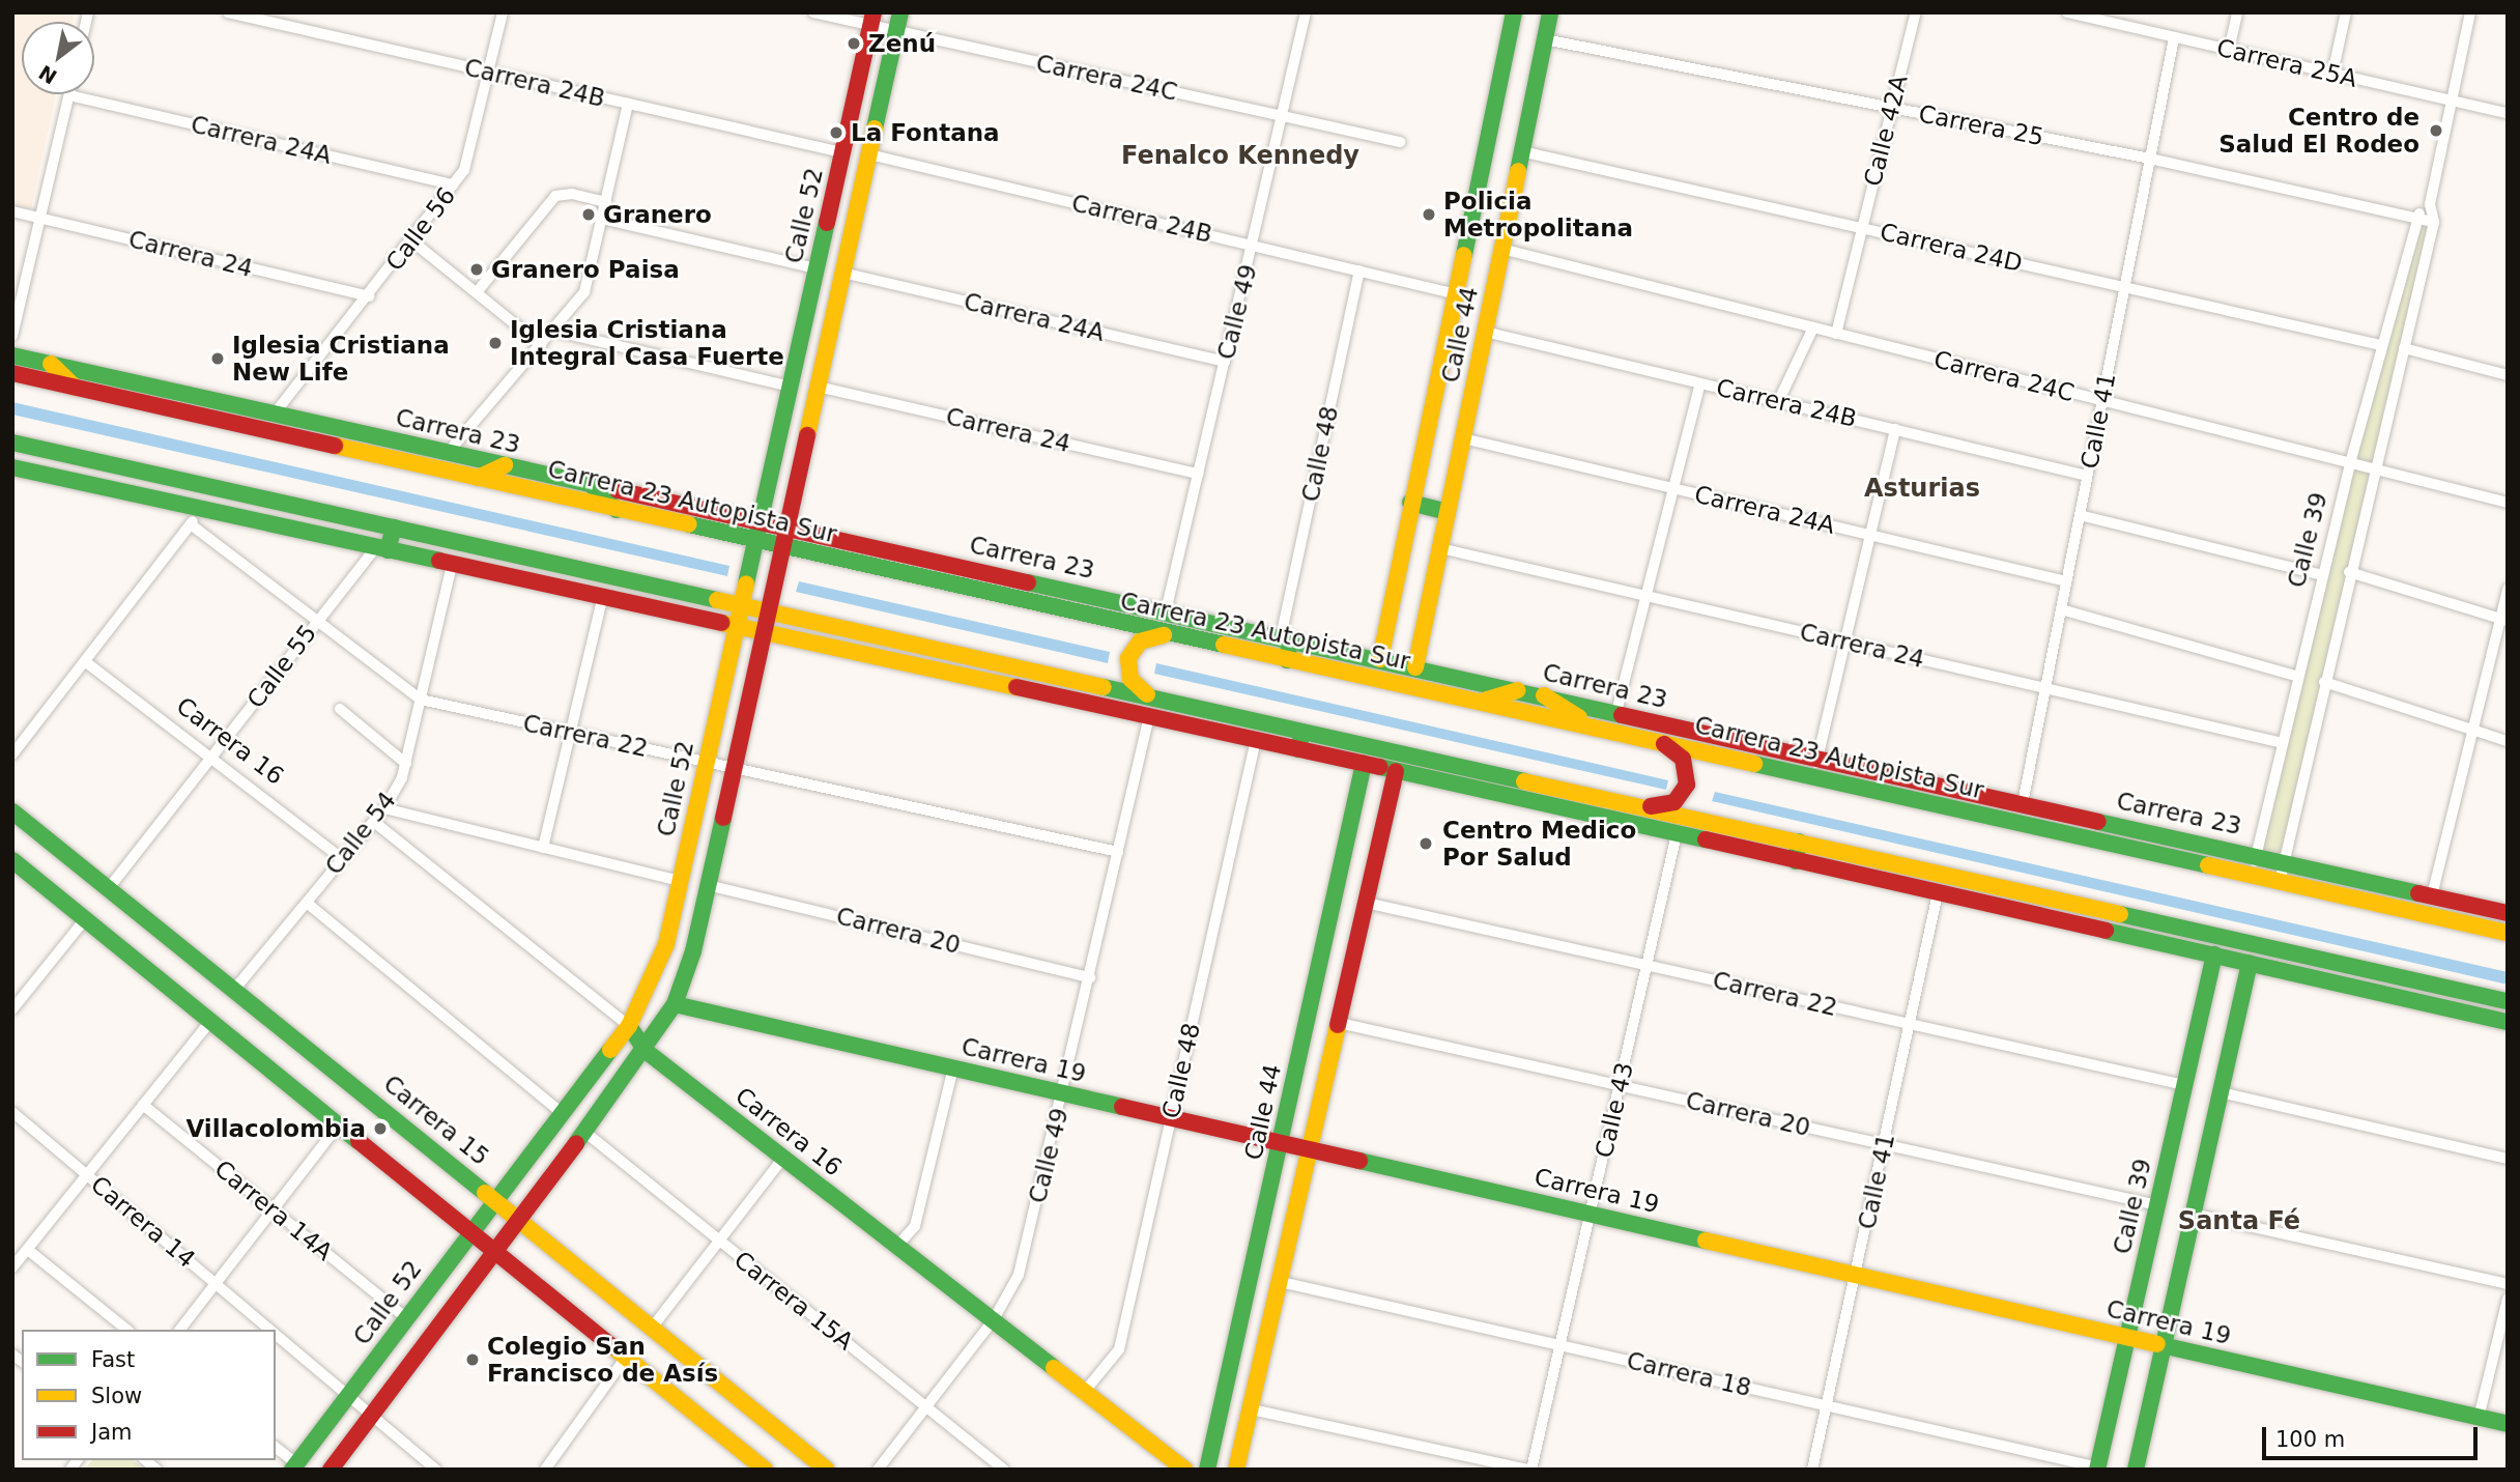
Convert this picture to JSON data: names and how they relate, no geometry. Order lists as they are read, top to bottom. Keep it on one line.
{"streets":{"street":["Carrera 25A","Carrera 24C","Carrera 24B","Carrera 25","Calle 42A","Carrera 24A","Calle 52","Calle 56","Carrera 24D","Carrera 24","Calle 49","Calle 44","Calle 41","Carrera 23","Calle 48","Carrera 23 Autopista Sur","Calle 39","Calle 55","Carrera 22","Carrera 16","Calle 54","Carrera 20","Carrera 19","Calle 43","Carrera 15","Carrera 14A","Carrera 14","Carrera 15A","Carrera 18"]},"crossings":[["Carrera 25A","Calle 41"],["Carrera 25A","Calle 39"],["Carrera 24C","Calle 42A"],["Carrera 24C","Calle 52"],["Carrera 24C","Calle 49"],["Carrera 24C","Calle 44"],["Carrera 24C","Calle 41"],["Carrera 24C","Calle 39"],["Carrera 24B","Calle 52"],["Carrera 24B","Calle 56"],["Carrera 24B","Calle 49"],["Carrera 24B","Calle 44"],["Carrera 24B","Calle 41"],["Carrera 24B","Calle 48"],["Carrera 25","Calle 42A"],["Carrera 25","Calle 44"],["Carrera 25","Calle 41"],["Carrera 25","Calle 39"],["Calle 42A","Carrera 24D"],["Carrera 24A","Calle 56"],["Carrera 24A","Calle 49"],["Carrera 24A","Calle 44"],["Carrera 24A","Calle 41"],["Calle 52","Carrera 23"],["Calle 52","Carrera 23 Autopista Sur"],["Calle 52","Carrera 22"],["Calle 52","Carrera 16"],["Calle 52","Carrera 15"],["Calle 52","Carrera 14A"],["Calle 52","Carrera 14"],["Calle 56","Carrera 24"],["Calle 56","Carrera 23"],["Carrera 24D","Calle 44"],["Carrera 24D","Calle 41"],["Carrera 24D","Calle 39"],["Carrera 24","Calle 49"],["Carrera 24","Calle 44"],["Carrera 24","Calle 41"],["Carrera 24","Calle 39"],["Calle 49","Carrera 23"],["Calle 49","Carrera 22"],["Calle 49","Carrera 16"],["Calle 49","Carrera 20"],["Calle 49","Carrera 19"],["Calle 49","Carrera 15A"],["Calle 44","Carrera 23"],["Calle 44","Carrera 19"],["Calle 41","Carrera 23"],["Calle 41","Carrera 22"],["Calle 41","Carrera 20"],["Calle 41","Carrera 19"],["Calle 41","Carrera 18"],["Carrera 23","Calle 48"],["Carrera 23","Calle 39"],["Calle 48","Carrera 16"],["Calle 48","Carrera 19"],["Carrera 23 Autopista Sur","Calle 39"],["Calle 39","Carrera 22"],["Calle 39","Carrera 20"],["Calle 39","Carrera 19"],["Calle 39","Carrera 18"],["Calle 55","Carrera 22"],["Calle 55","Carrera 16"],["Calle 55","Carrera 15"],["Carrera 22","Calle 54"],["Carrera 22","Calle 43"],["Carrera 16","Calle 54"],["Calle 54","Carrera 15"],["Carrera 20","Calle 43"],["Carrera 19","Calle 43"],["Calle 43","Carrera 18"]],"districts":["Fenalco Kennedy","Asturias","Santa Fé"],"places":["Zenú","Centro de Salud El Rodeo","La Fontana","Granero","Policia Metropolitana","Granero Paisa","Iglesia Cristiana Integral Casa Fuerte","Iglesia Cristiana New Life","Centro Medico Por Salud","Villacolombia","Colegio San Francisco de Asís"],"legend":["Fast","Slow","Jam"],"scale_bar":"100 m","north":"bottom left"}
